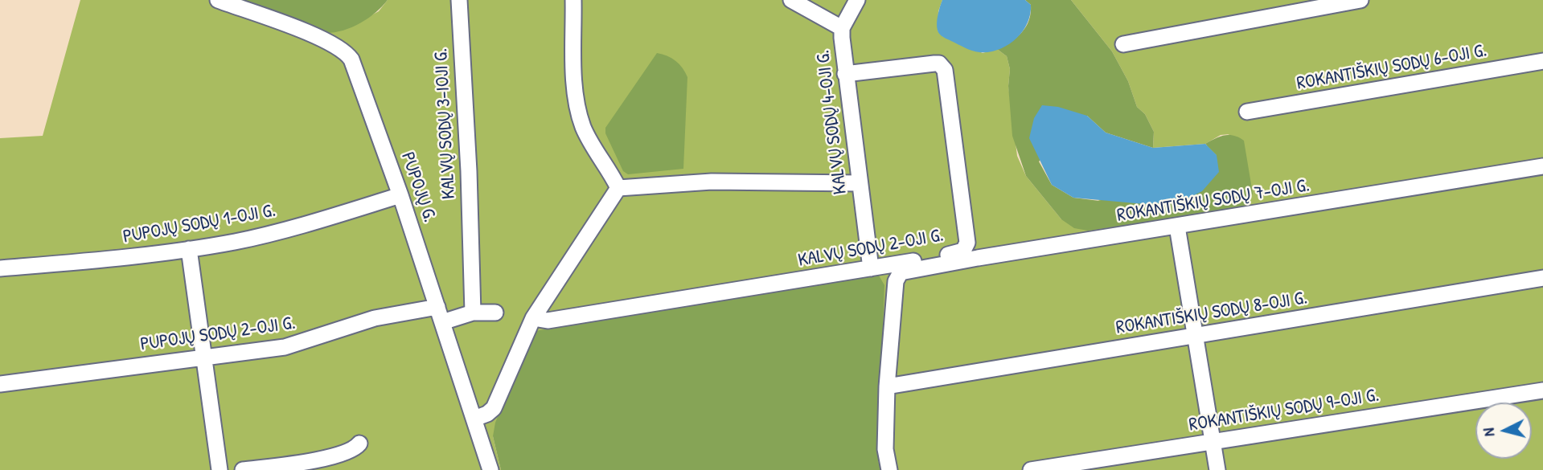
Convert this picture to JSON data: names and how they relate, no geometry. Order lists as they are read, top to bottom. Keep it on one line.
{"streets":{"street":["ROKANTIŠKIŲ SODŲ 6-OJI G.","KALVŲ SODŲ 4-OJI G.","KALVŲ SODŲ 3-IOJI G.","PUPOJŲ G.","ROKANTIŠKIŲ SODŲ 7-OJI G.","PUPOJŲ SODŲ 1-OJI G.","KALVŲ SODŲ 2-OJI G.","ROKANTIŠKIŲ SODŲ 8-OJI G.","PUPOJŲ SODŲ 2-OJI G.","ROKANTIŠKIŲ SODŲ 9-OJI G."]},"crossings":[["KALVŲ SODŲ 4-OJI G.","KALVŲ SODŲ 2-OJI G."],["PUPOJŲ G.","PUPOJŲ SODŲ 1-OJI G."],["PUPOJŲ G.","PUPOJŲ SODŲ 2-OJI G."],["ROKANTIŠKIŲ SODŲ 7-OJI G.","ROKANTIŠKIŲ SODŲ 8-OJI G."]],"north":"left"}
